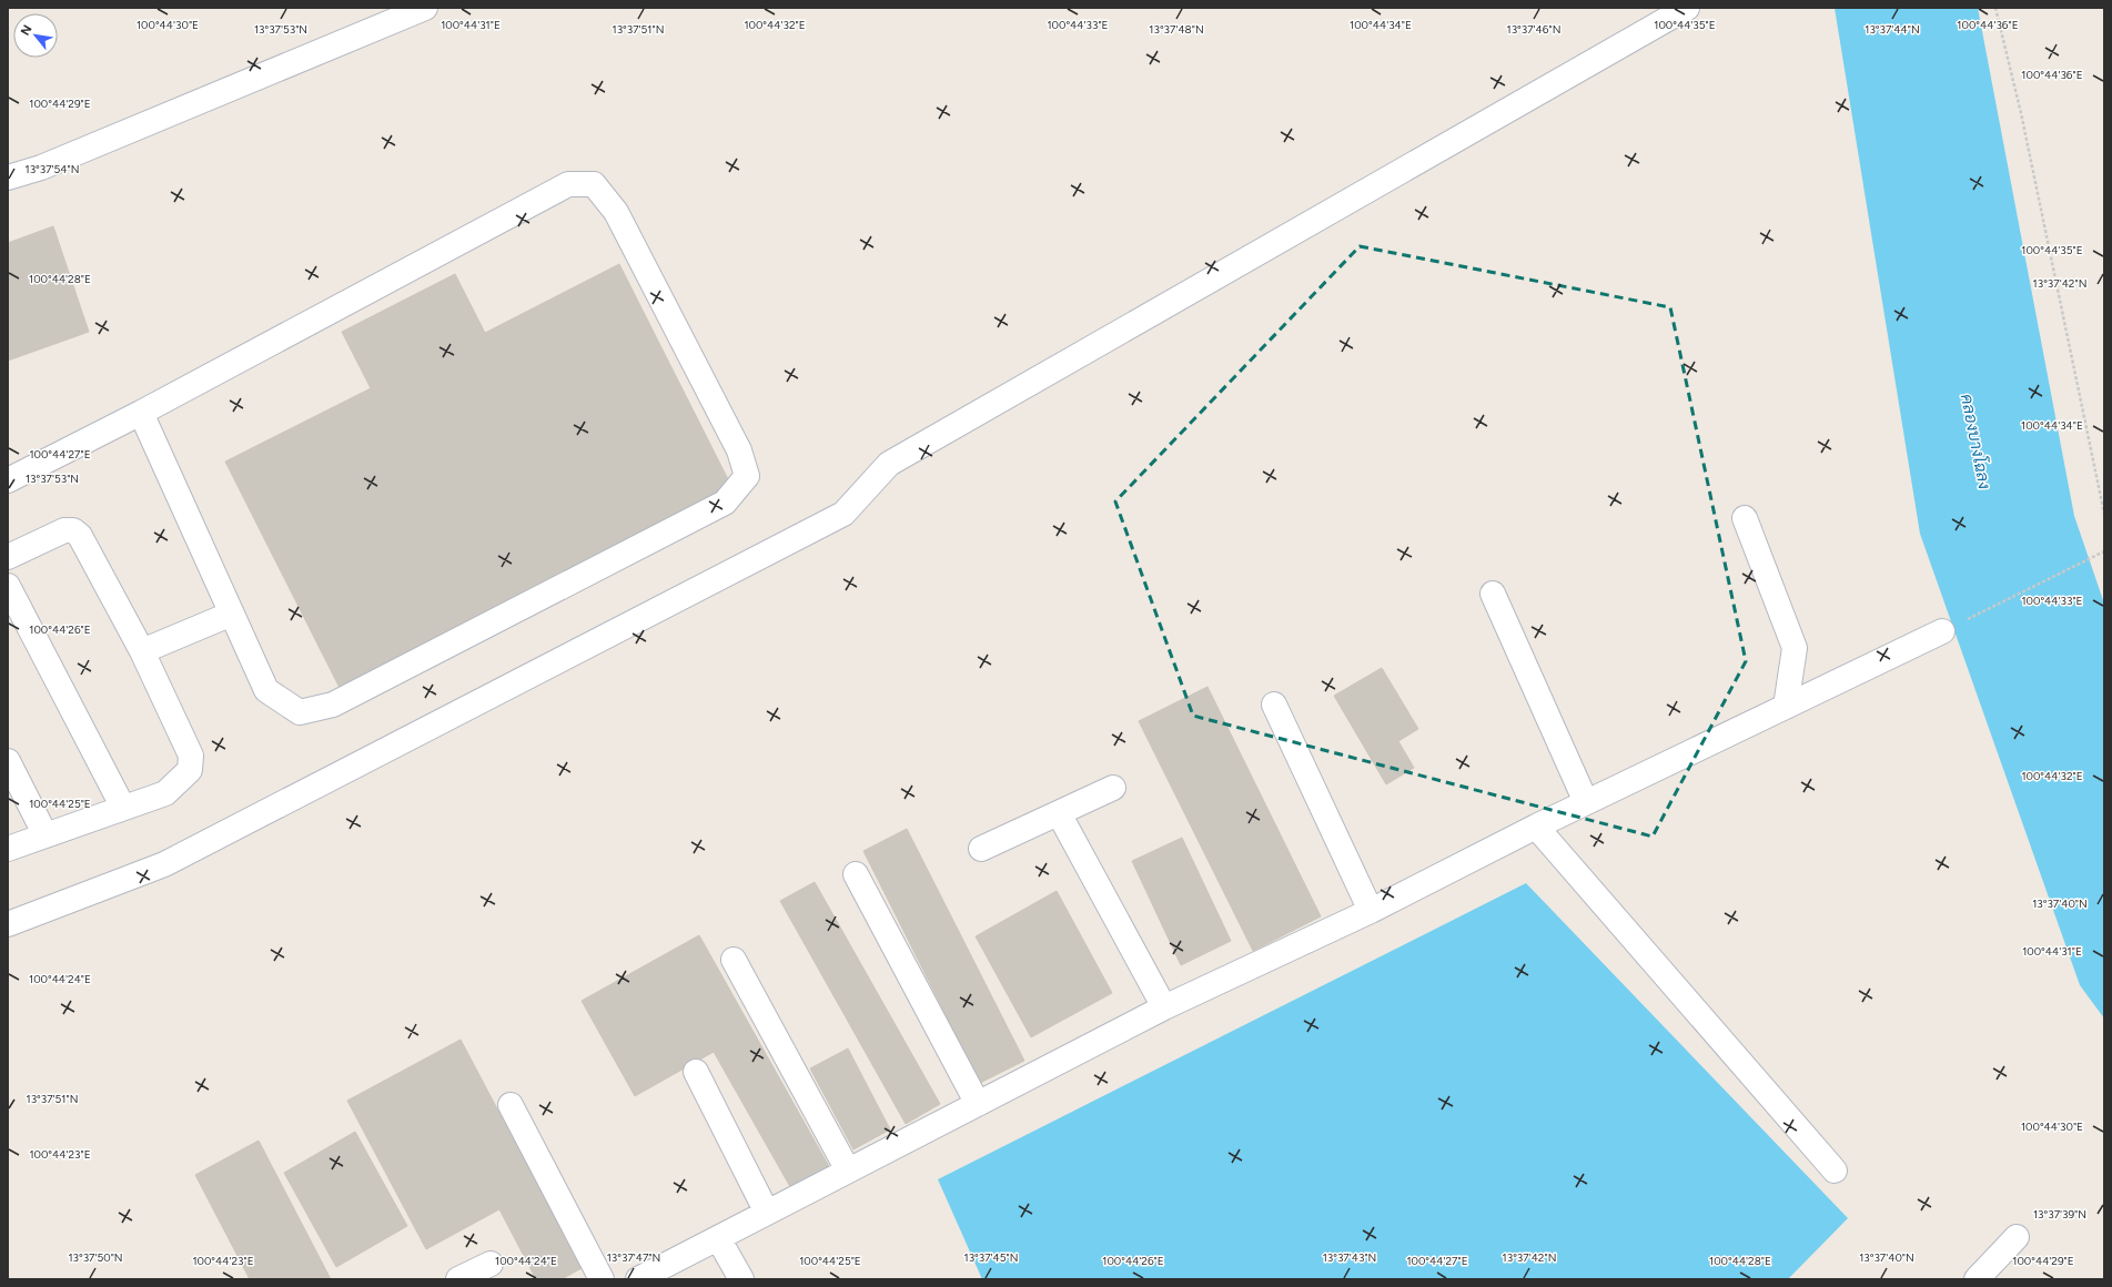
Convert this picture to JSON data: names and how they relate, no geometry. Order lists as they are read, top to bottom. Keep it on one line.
{"water":["คลองบางโฉลง"],"north":"top left","coordinates":["100°44'30\"E","100°44'31\"E","100°44'32\"E","100°44'33\"E","100°44'34\"E","100°44'35\"E","100°44'36\"E","13°37'53\"N","13°37'48\"N","13°37'46\"N","13°37'44\"N","13°37'51\"N","100°44'29\"E","13°37'54\"N","100°44'28\"E","13°37'42\"N","100°44'27\"E","100°44'26\"E","100°44'25\"E","13°37'40\"N","100°44'24\"E","100°44'23\"E","13°37'39\"N","13°37'50\"N","13°37'47\"N","13°37'45\"N","13°37'43\"N"]}
